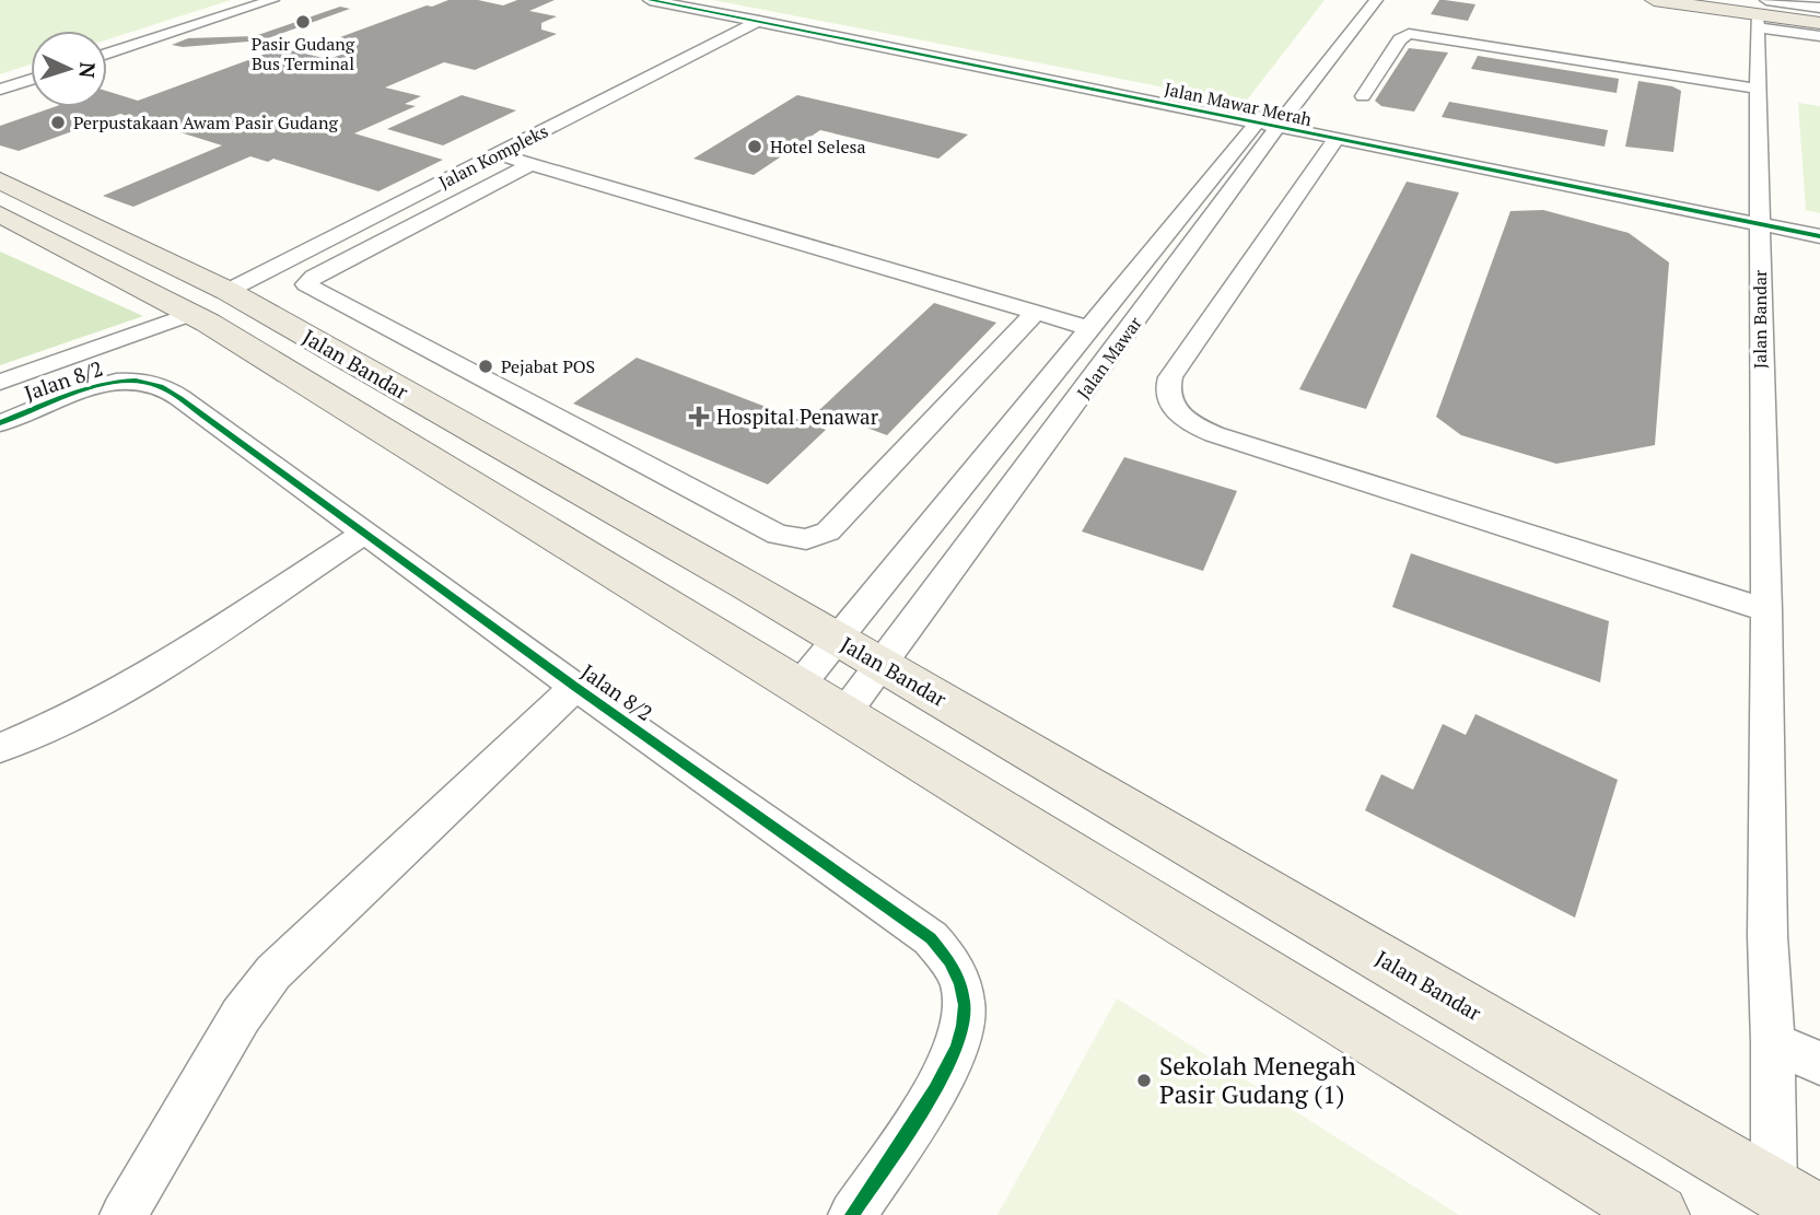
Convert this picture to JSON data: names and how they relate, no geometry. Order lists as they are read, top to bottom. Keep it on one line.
{"streets":{"main road":["Jalan Bandar"],"street":["Jalan Mawar Merah","Jalan Kompleks","Jalan Mawar","Jalan 8/2"]},"crossings":[["Jalan Mawar Merah","Jalan Kompleks"],["Jalan Mawar Merah","Jalan Bandar"],["Jalan Mawar Merah","Jalan Mawar"],["Jalan Kompleks","Jalan Bandar"],["Jalan Bandar","Jalan Mawar"]],"places":{"other":["Pasir Gudang Bus Terminal","Perpustakaan Awam Pasir Gudang","Hotel Selesa","Pejabat POS","Sekolah Menegah Pasir Gudang (1)"],"health":["Hospital Penawar"]},"north":"right"}
